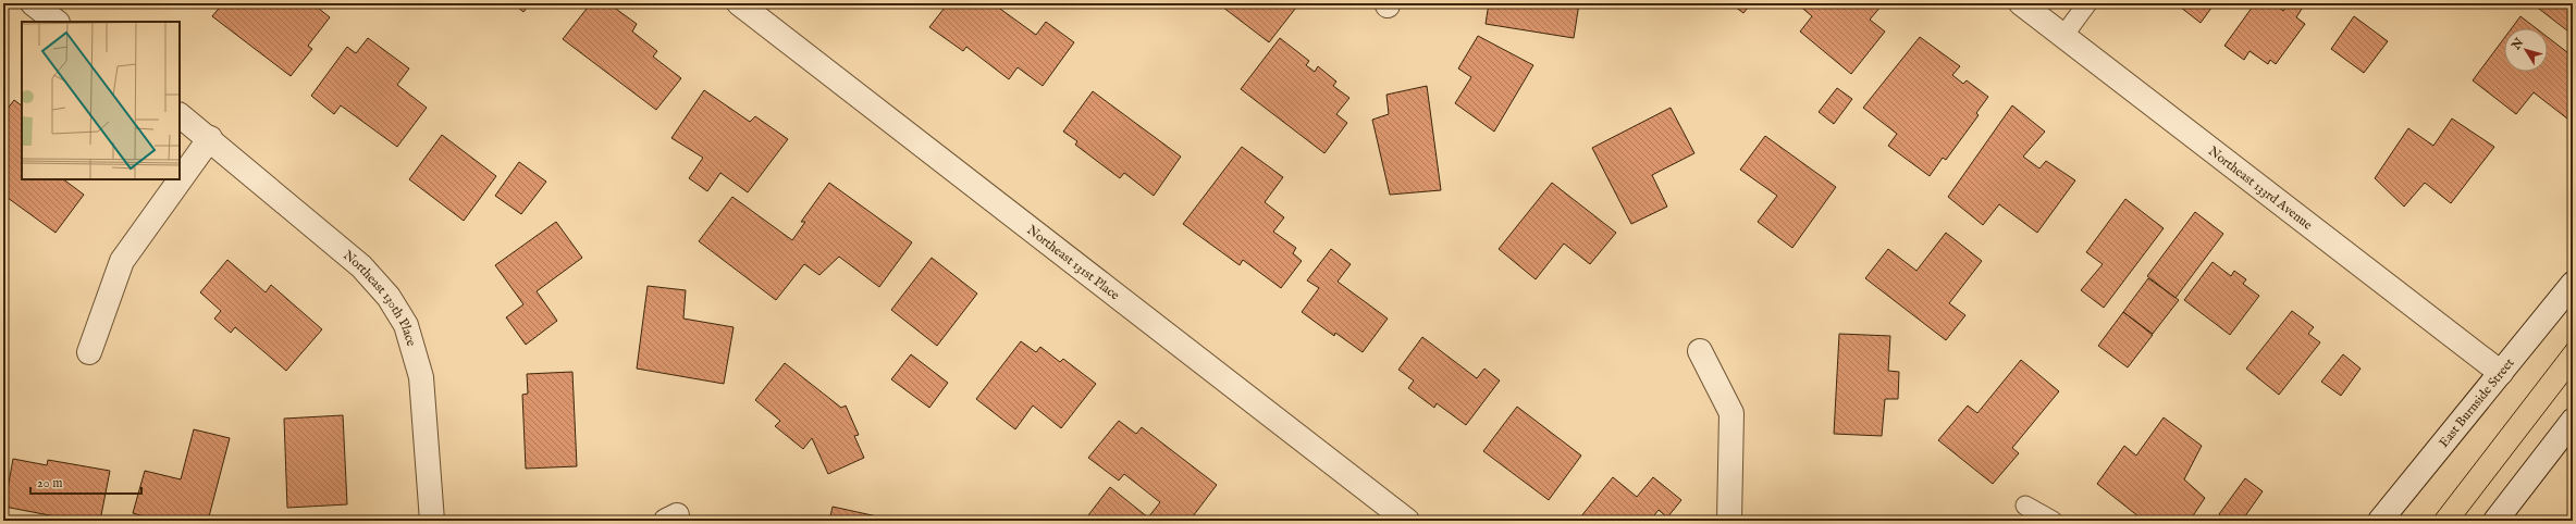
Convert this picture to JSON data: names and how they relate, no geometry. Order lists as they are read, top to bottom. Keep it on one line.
{"streets":{"street":["Northeast 133rd Avenue","Northeast 131st Place","Northeast 130th Place","East Burnside Street"]},"crossings":[["Northeast 133rd Avenue","East Burnside Street"]],"scale_bar":"20 m","north":"top left"}
